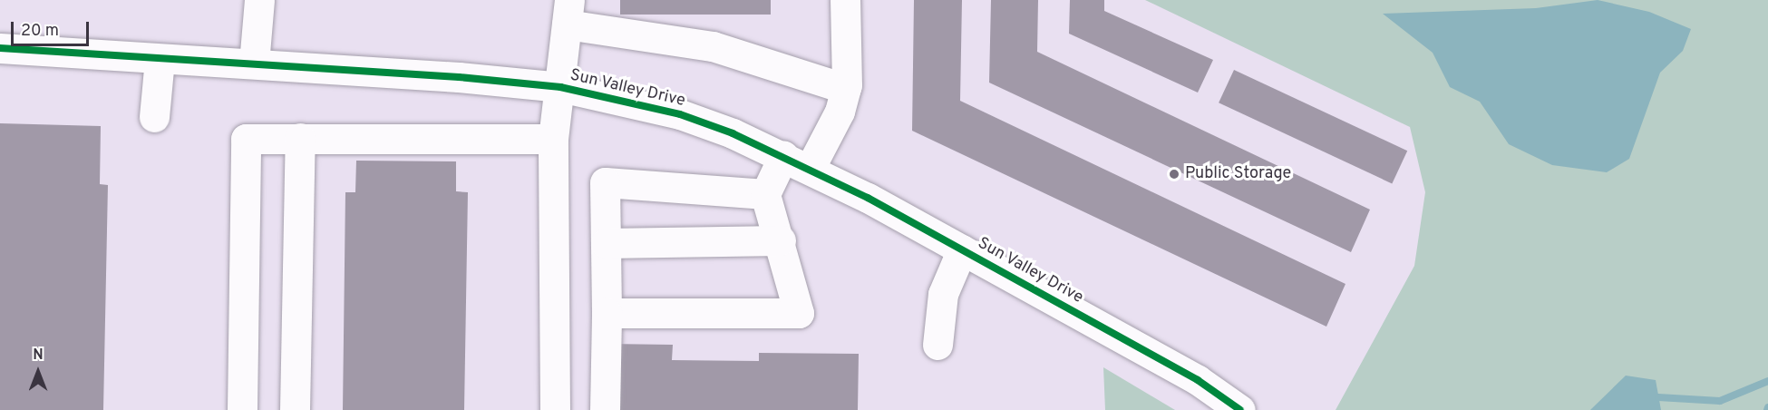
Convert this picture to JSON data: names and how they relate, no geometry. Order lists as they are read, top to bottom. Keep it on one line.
{"streets":{"street":["Sun Valley Drive"]},"places":["Public Storage"],"scale_bar":"20 m","north":"top"}
